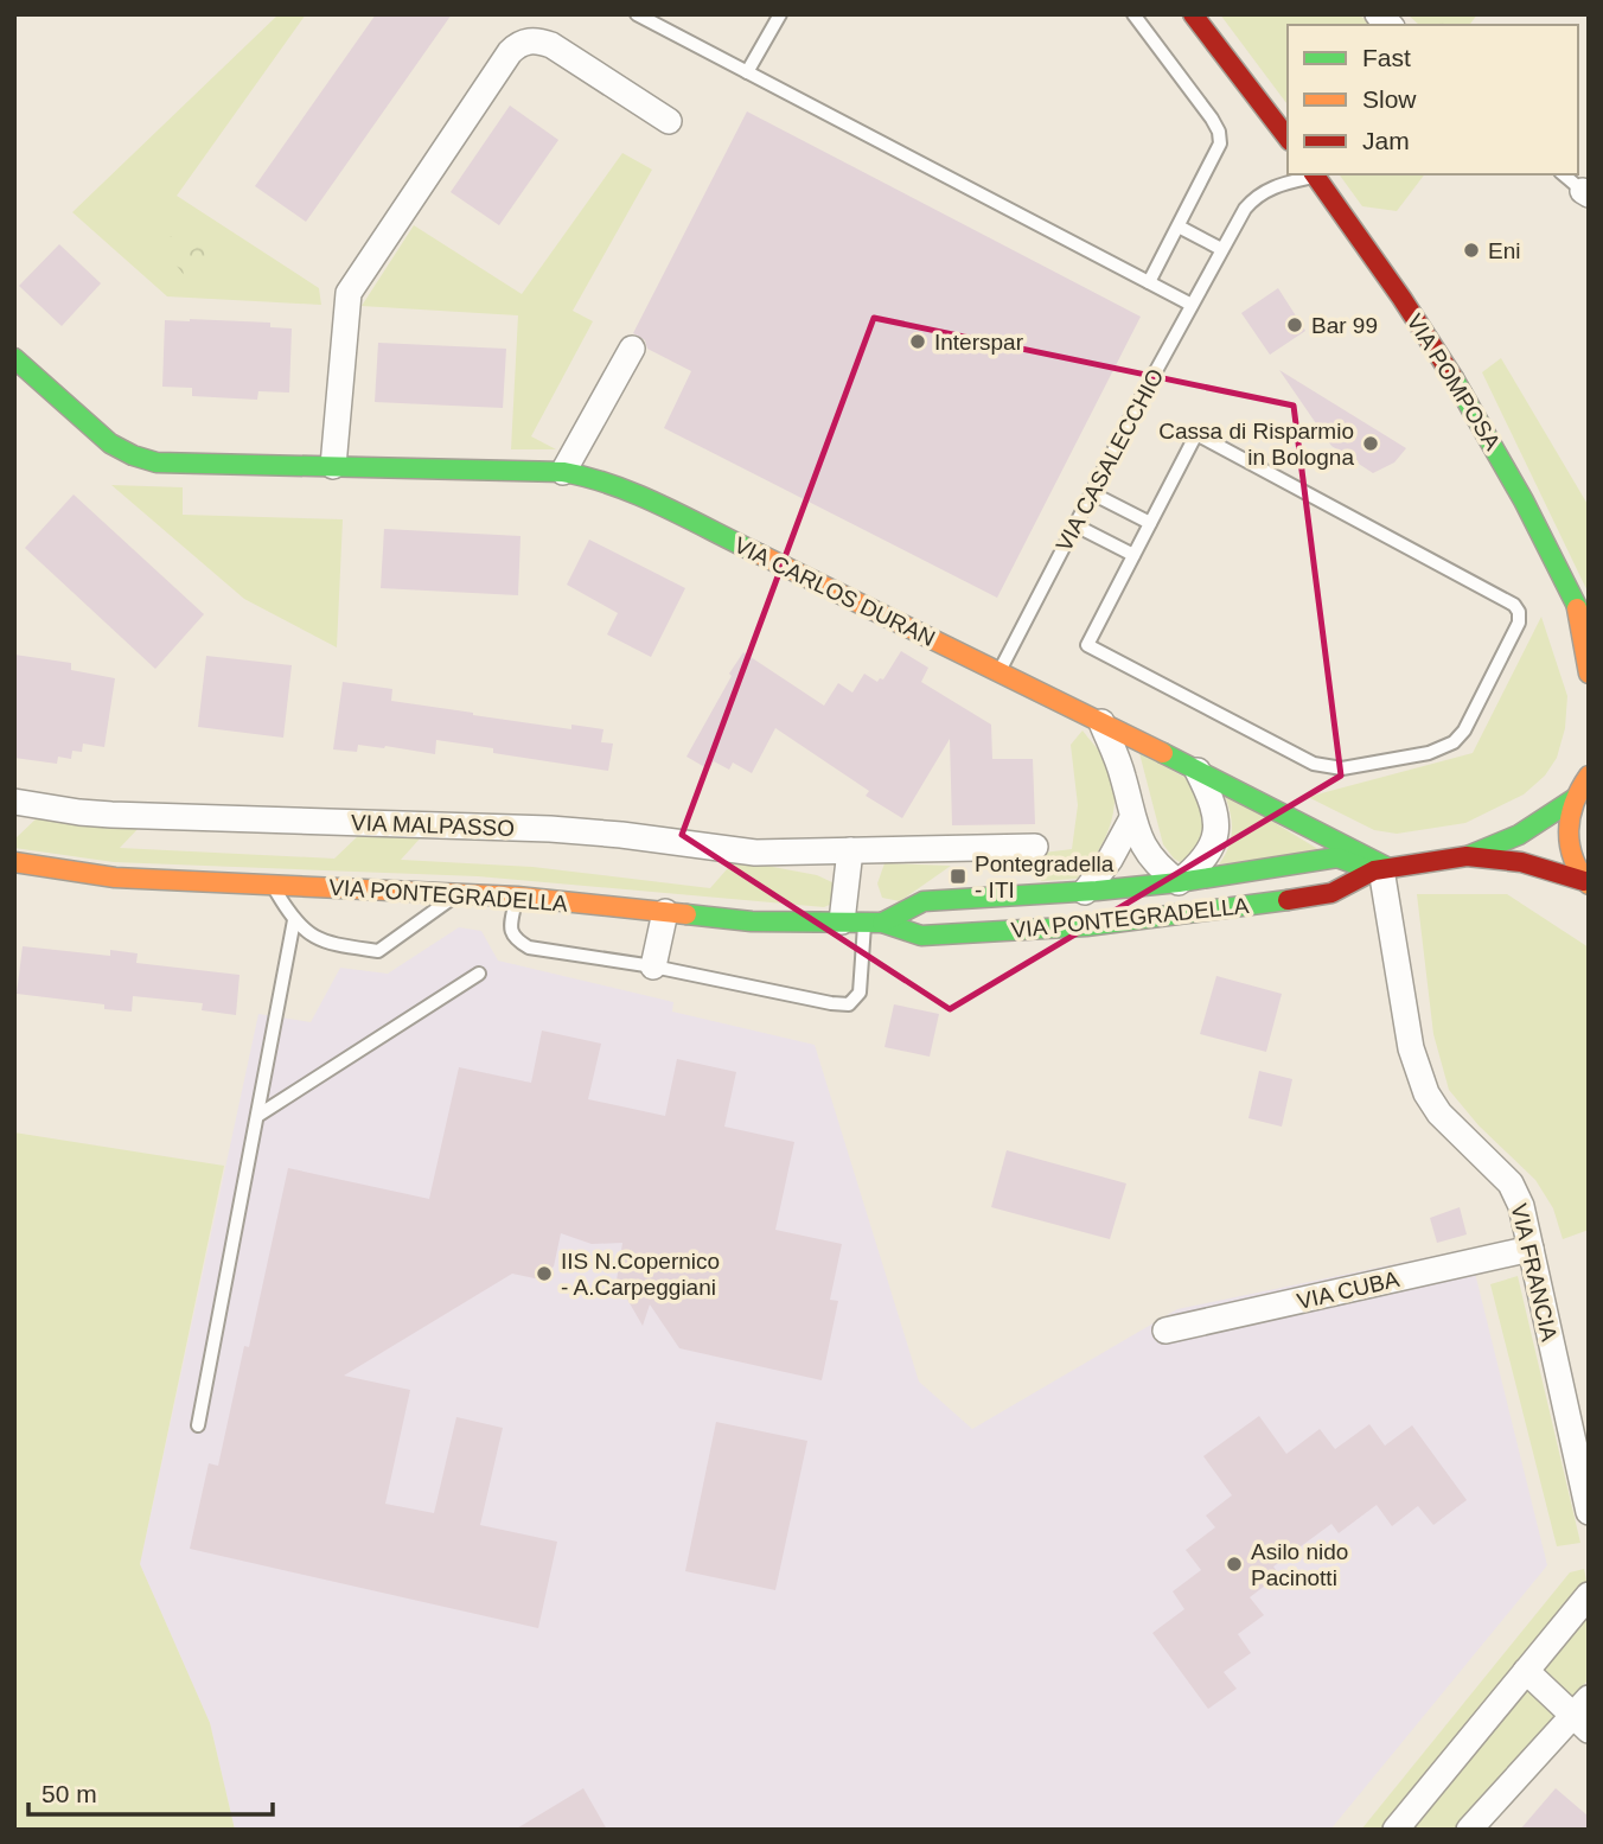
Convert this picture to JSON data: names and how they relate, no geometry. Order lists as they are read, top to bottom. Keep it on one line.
{"streets":{"street":["VIA POMPOSA","VIA CARLOS DURAN","VIA MALPASSO","VIA PONTEGRADELLA","VIA FRANCIA","VIA CUBA"],"lane":["VIA CASALECCHIO"]},"crossings":[["VIA CASALECCHIO","VIA CARLOS DURAN"],["VIA CARLOS DURAN","VIA PONTEGRADELLA"],["VIA CARLOS DURAN","VIA FRANCIA"],["VIA PONTEGRADELLA","VIA FRANCIA"],["VIA FRANCIA","VIA CUBA"]],"places":{"other":["Eni","Bar 99","Interspar","Cassa di Risparmio in Bologna","IIS N.Copernico - A.Carpeggiani","Asilo nido Pacinotti"],"transit":["Pontegradella - ITI"]},"legend":["Fast","Slow","Jam"],"scale_bar":"50 m"}
